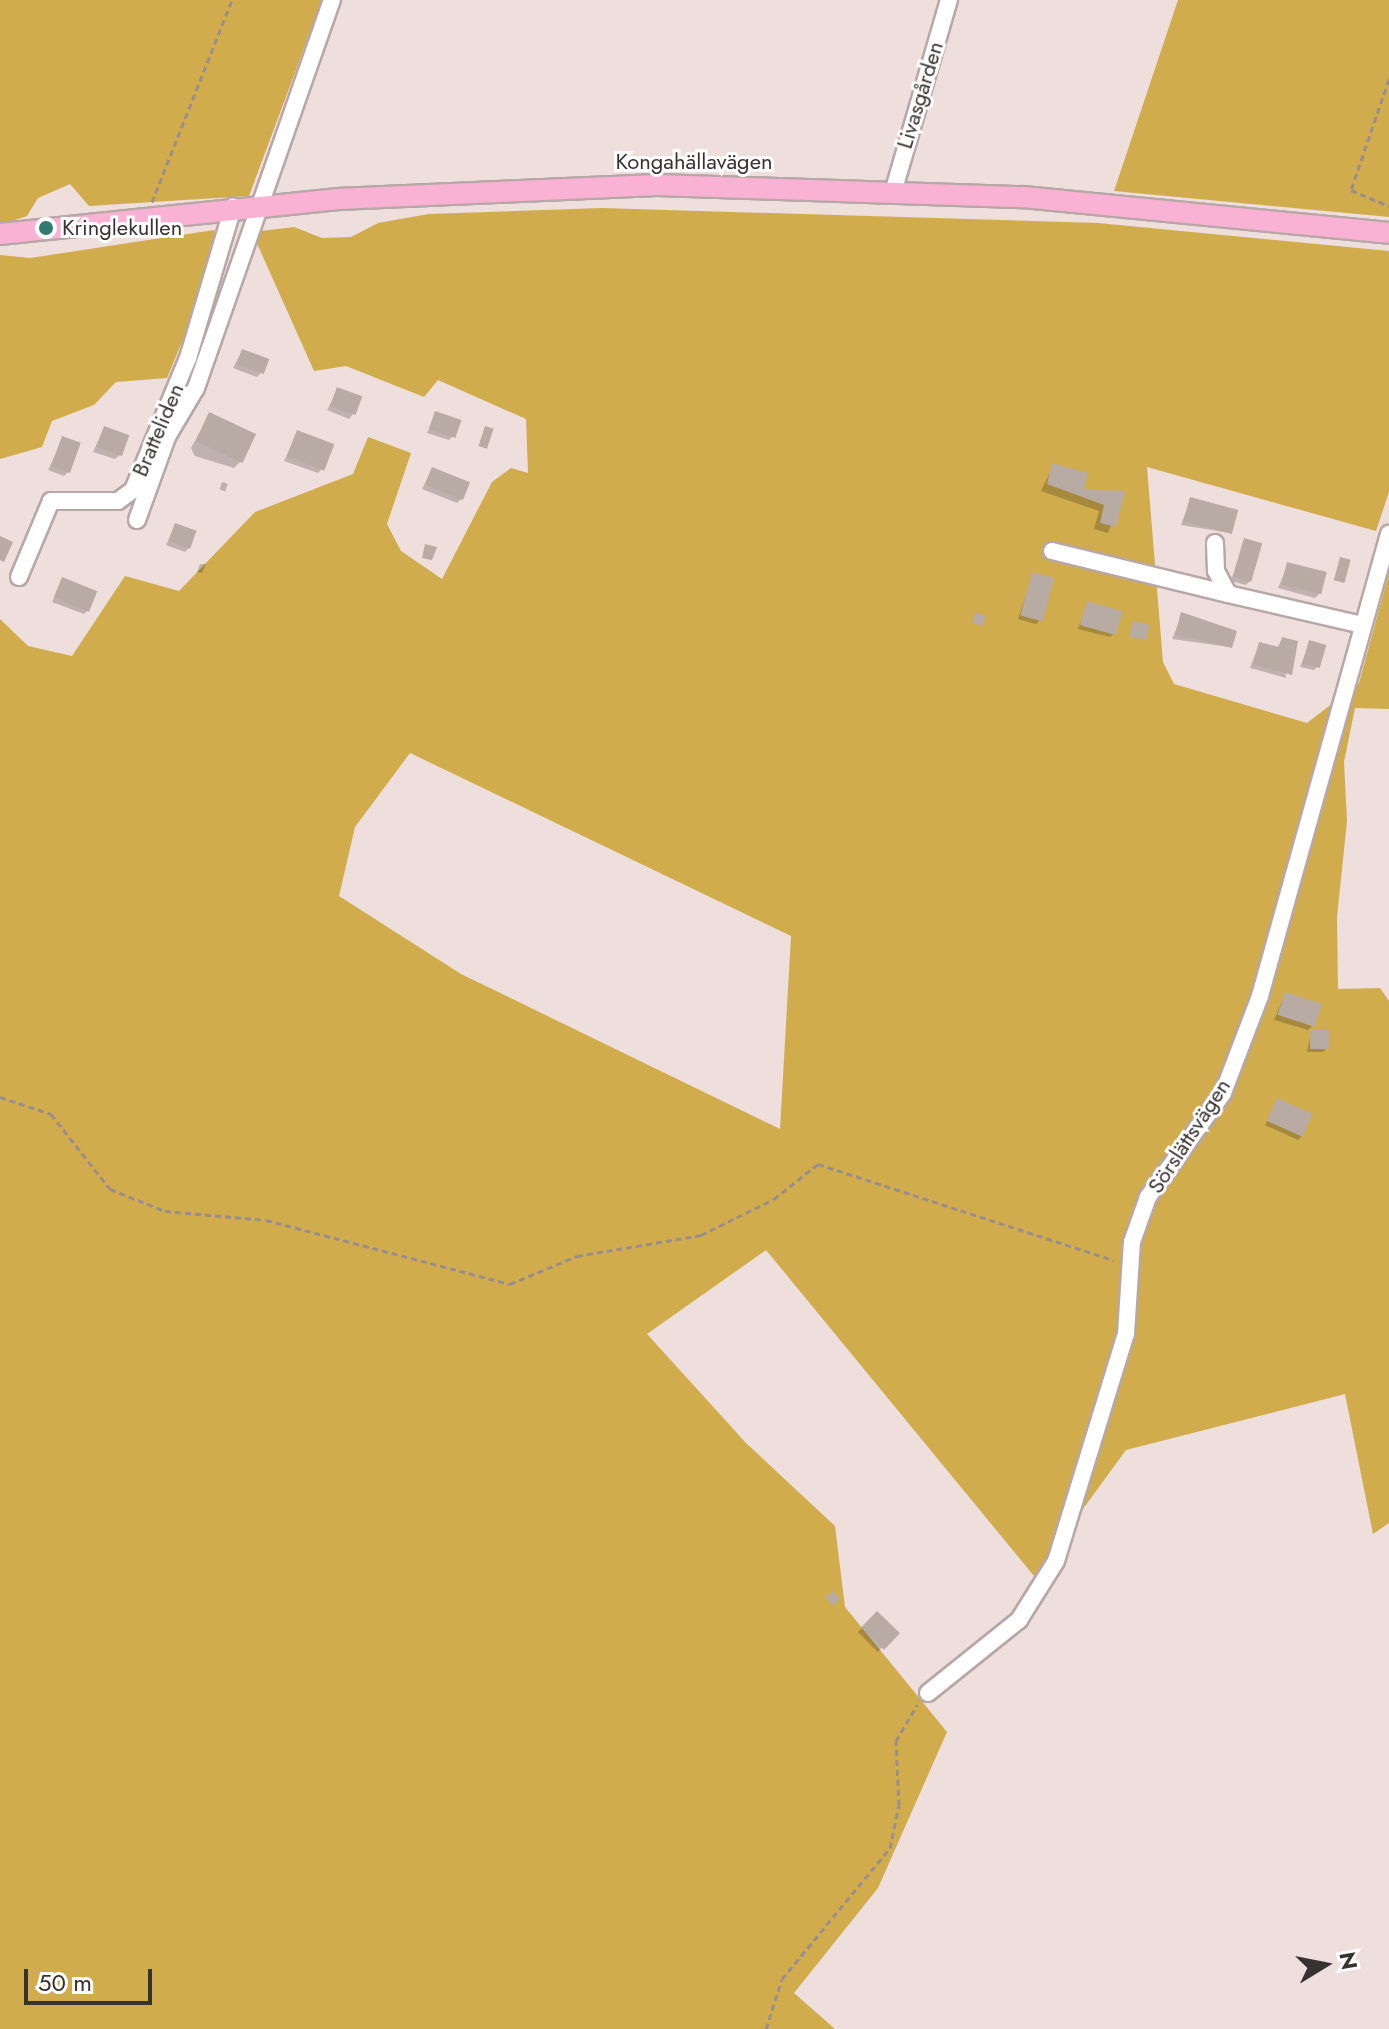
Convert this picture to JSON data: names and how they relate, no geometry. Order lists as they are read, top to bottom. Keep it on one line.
{"streets":{"main road":["Kongahällavägen"],"street":["Livasgården","Bratteliden","Sörslättsvägen"]},"crossings":[["Livasgården","Kongahällavägen"],["Kongahällavägen","Bratteliden"]],"places":["Kringlekullen"],"scale_bar":"50 m","north":"right"}
